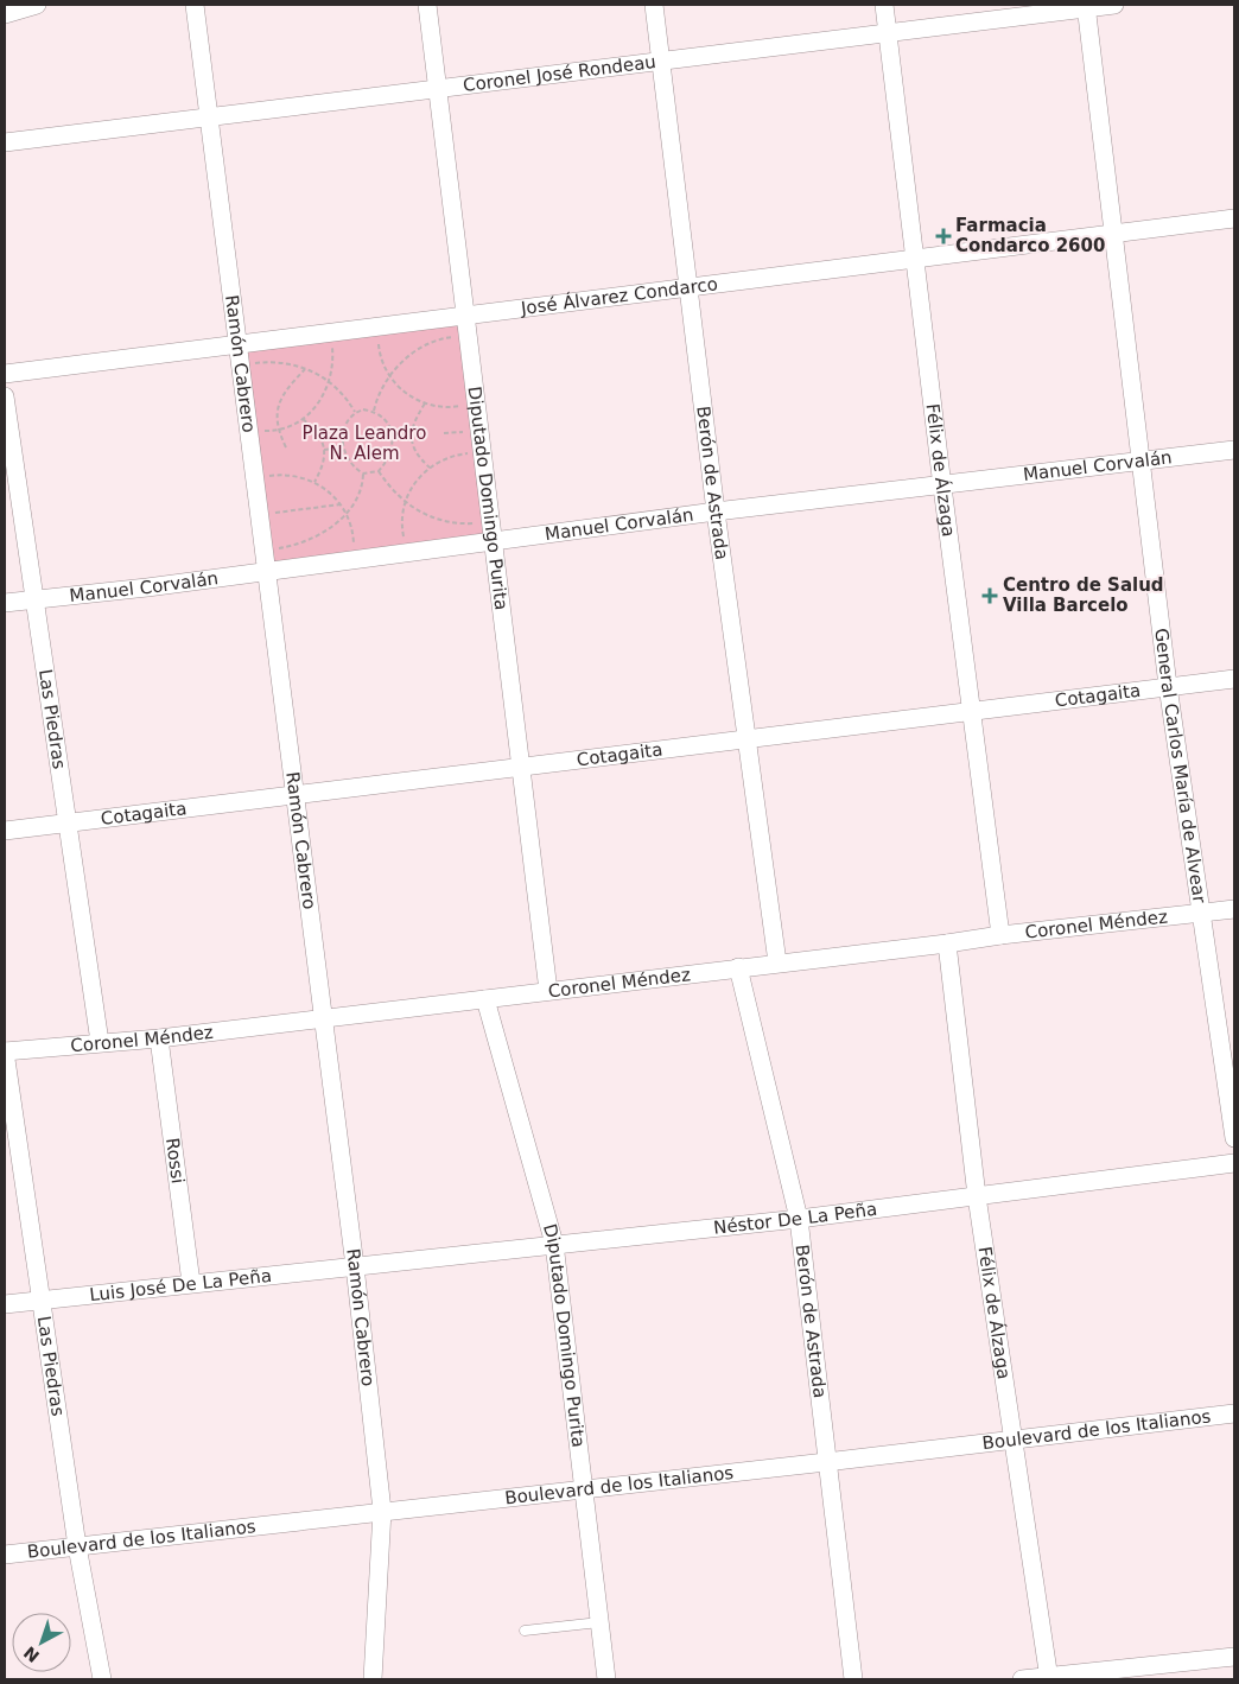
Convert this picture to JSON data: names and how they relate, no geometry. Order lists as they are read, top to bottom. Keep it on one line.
{"streets":{"street":["Coronel José Rondeau","José Álvarez Condarco","Ramón Cabrero","Manuel Corvalán","Félix de Álzaga","Berón de Astrada","Diputado Domingo Purita","Cotagaita","Las Piedras","General Carlos María de Alvear","Coronel Méndez","Rossi","Néstor De La Peña","Luis José De La Peña","Boulevard de los Italianos"]},"crossings":[["Coronel José Rondeau","Ramón Cabrero"],["Coronel José Rondeau","Félix de Álzaga"],["Coronel José Rondeau","Berón de Astrada"],["Coronel José Rondeau","Diputado Domingo Purita"],["Coronel José Rondeau","General Carlos María de Alvear"],["José Álvarez Condarco","Ramón Cabrero"],["José Álvarez Condarco","Félix de Álzaga"],["José Álvarez Condarco","Berón de Astrada"],["José Álvarez Condarco","Diputado Domingo Purita"],["José Álvarez Condarco","General Carlos María de Alvear"],["Ramón Cabrero","Manuel Corvalán"],["Ramón Cabrero","Cotagaita"],["Ramón Cabrero","Coronel Méndez"],["Ramón Cabrero","Néstor De La Peña"],["Ramón Cabrero","Luis José De La Peña"],["Ramón Cabrero","Boulevard de los Italianos"],["Manuel Corvalán","Félix de Álzaga"],["Manuel Corvalán","Berón de Astrada"],["Manuel Corvalán","Diputado Domingo Purita"],["Manuel Corvalán","Las Piedras"],["Manuel Corvalán","General Carlos María de Alvear"],["Félix de Álzaga","Cotagaita"],["Félix de Álzaga","Coronel Méndez"],["Félix de Álzaga","Néstor De La Peña"],["Félix de Álzaga","Boulevard de los Italianos"],["Berón de Astrada","Cotagaita"],["Berón de Astrada","Coronel Méndez"],["Berón de Astrada","Néstor De La Peña"],["Berón de Astrada","Boulevard de los Italianos"],["Diputado Domingo Purita","Cotagaita"],["Diputado Domingo Purita","Coronel Méndez"],["Diputado Domingo Purita","Néstor De La Peña"],["Diputado Domingo Purita","Boulevard de los Italianos"],["Cotagaita","Las Piedras"],["Cotagaita","General Carlos María de Alvear"],["Las Piedras","Coronel Méndez"],["Las Piedras","Luis José De La Peña"],["Las Piedras","Boulevard de los Italianos"],["General Carlos María de Alvear","Coronel Méndez"],["Coronel Méndez","Rossi"],["Rossi","Luis José De La Peña"],["Néstor De La Peña","Luis José De La Peña"]],"parks":["Plaza Leandro N. Alem"],"places":{"health":["Farmacia Condarco 2600","Centro de Salud Villa Barcelo"]},"north":"bottom left"}
